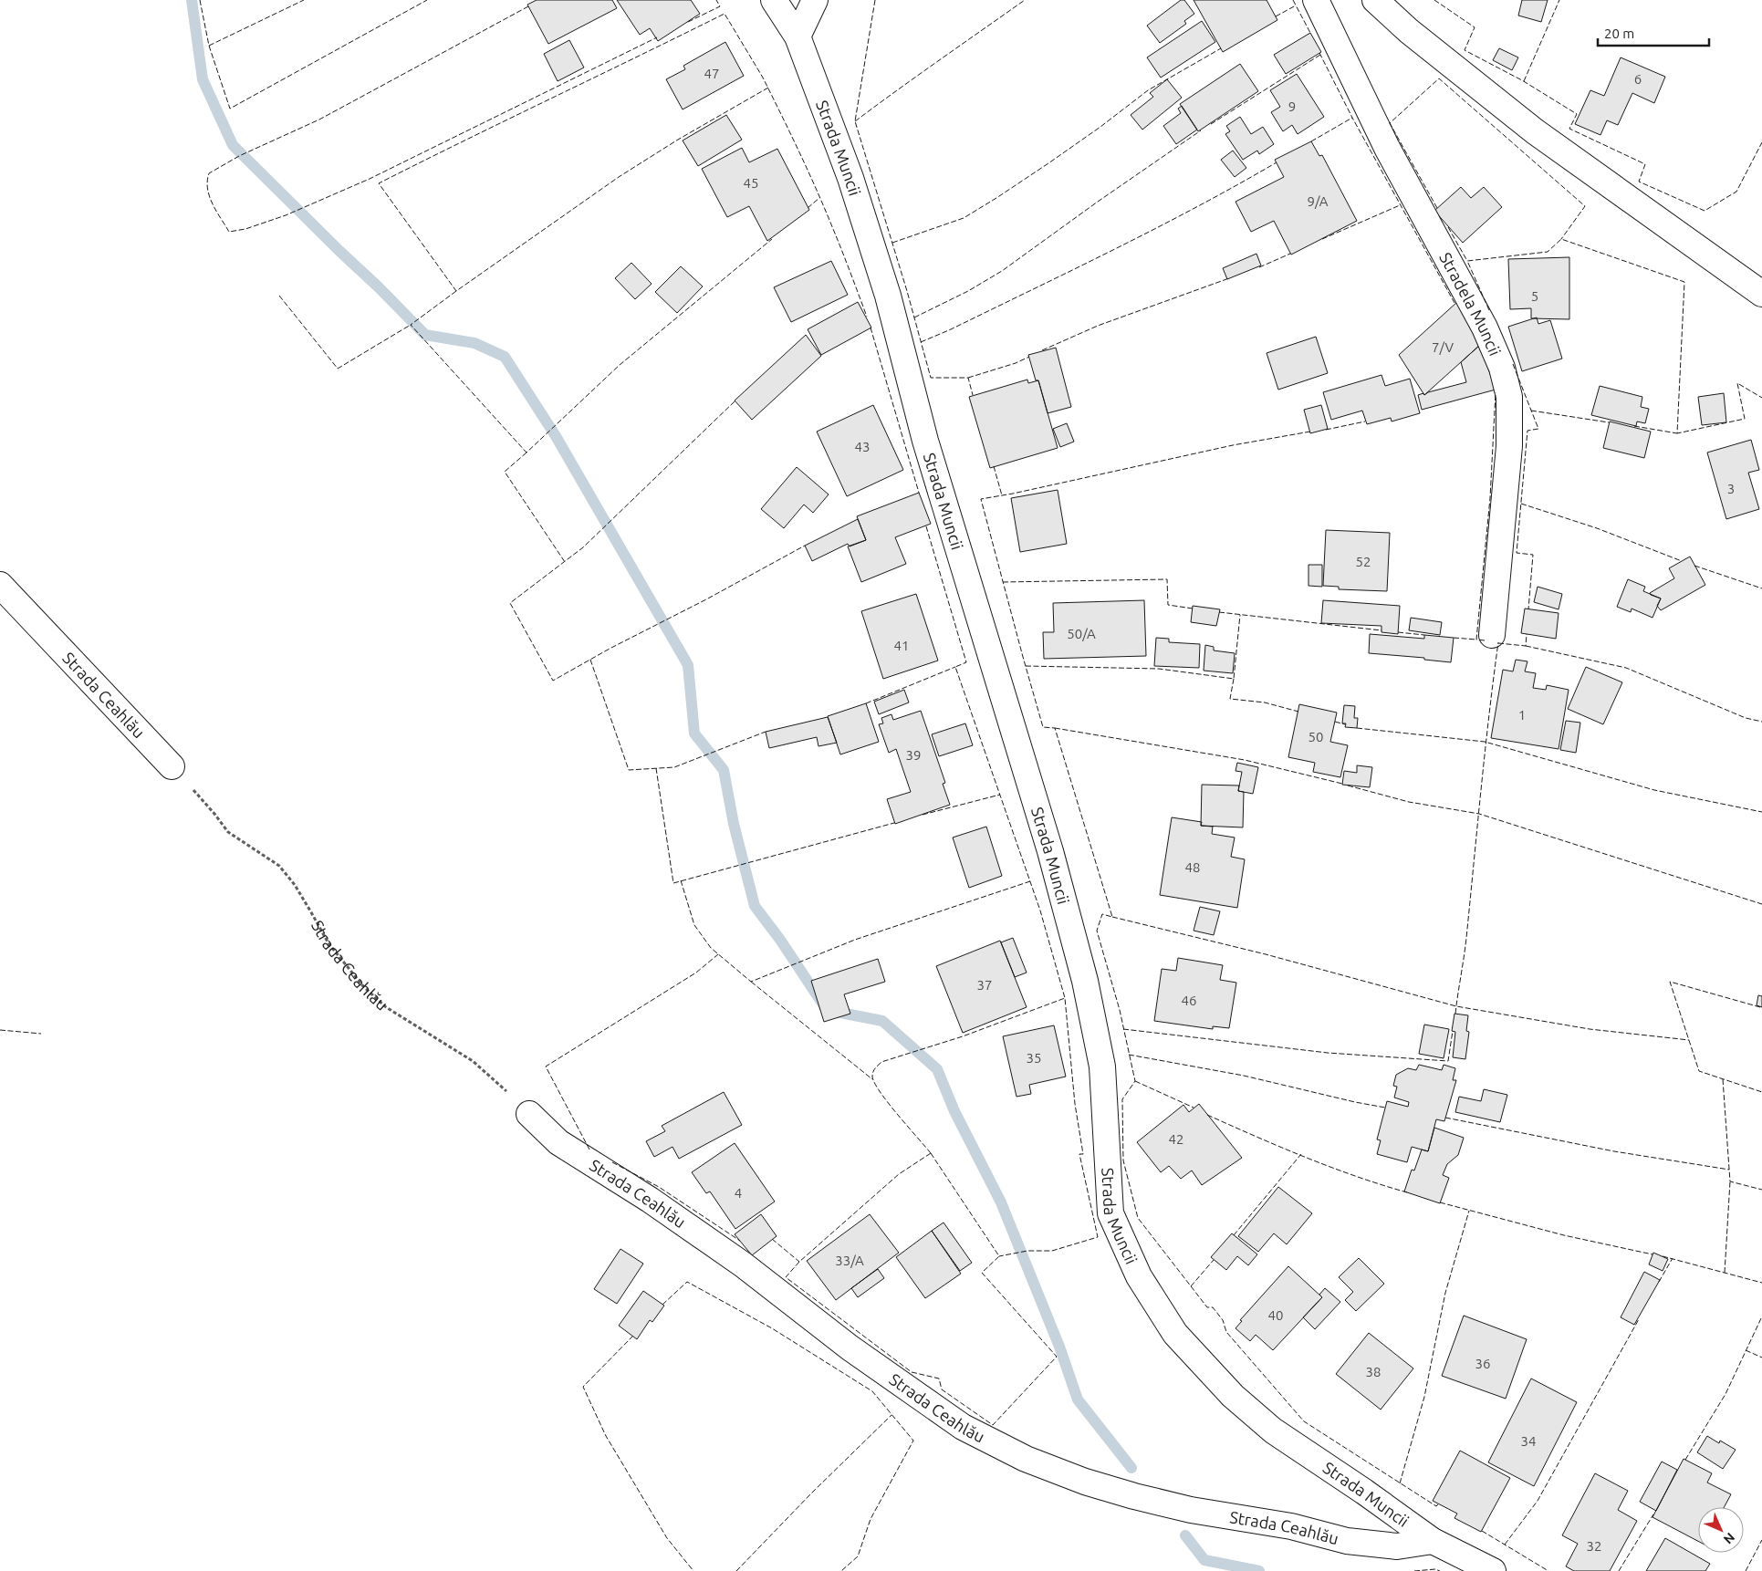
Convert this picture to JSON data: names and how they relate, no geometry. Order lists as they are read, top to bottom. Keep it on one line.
{"streets":{"street":["Strada Muncii","Stradela Muncii","Strada Ceahlău"]},"crossings":[["Strada Muncii","Strada Ceahlău"]],"house_numbers":["47","6","9","45","9/A","5","7/V","43","3","52","50/A","41","1","50","39","48","37","46","35","42","4","33/A","40","36","38","34","32"],"scale_bar":"20 m","north":"bottom right"}
